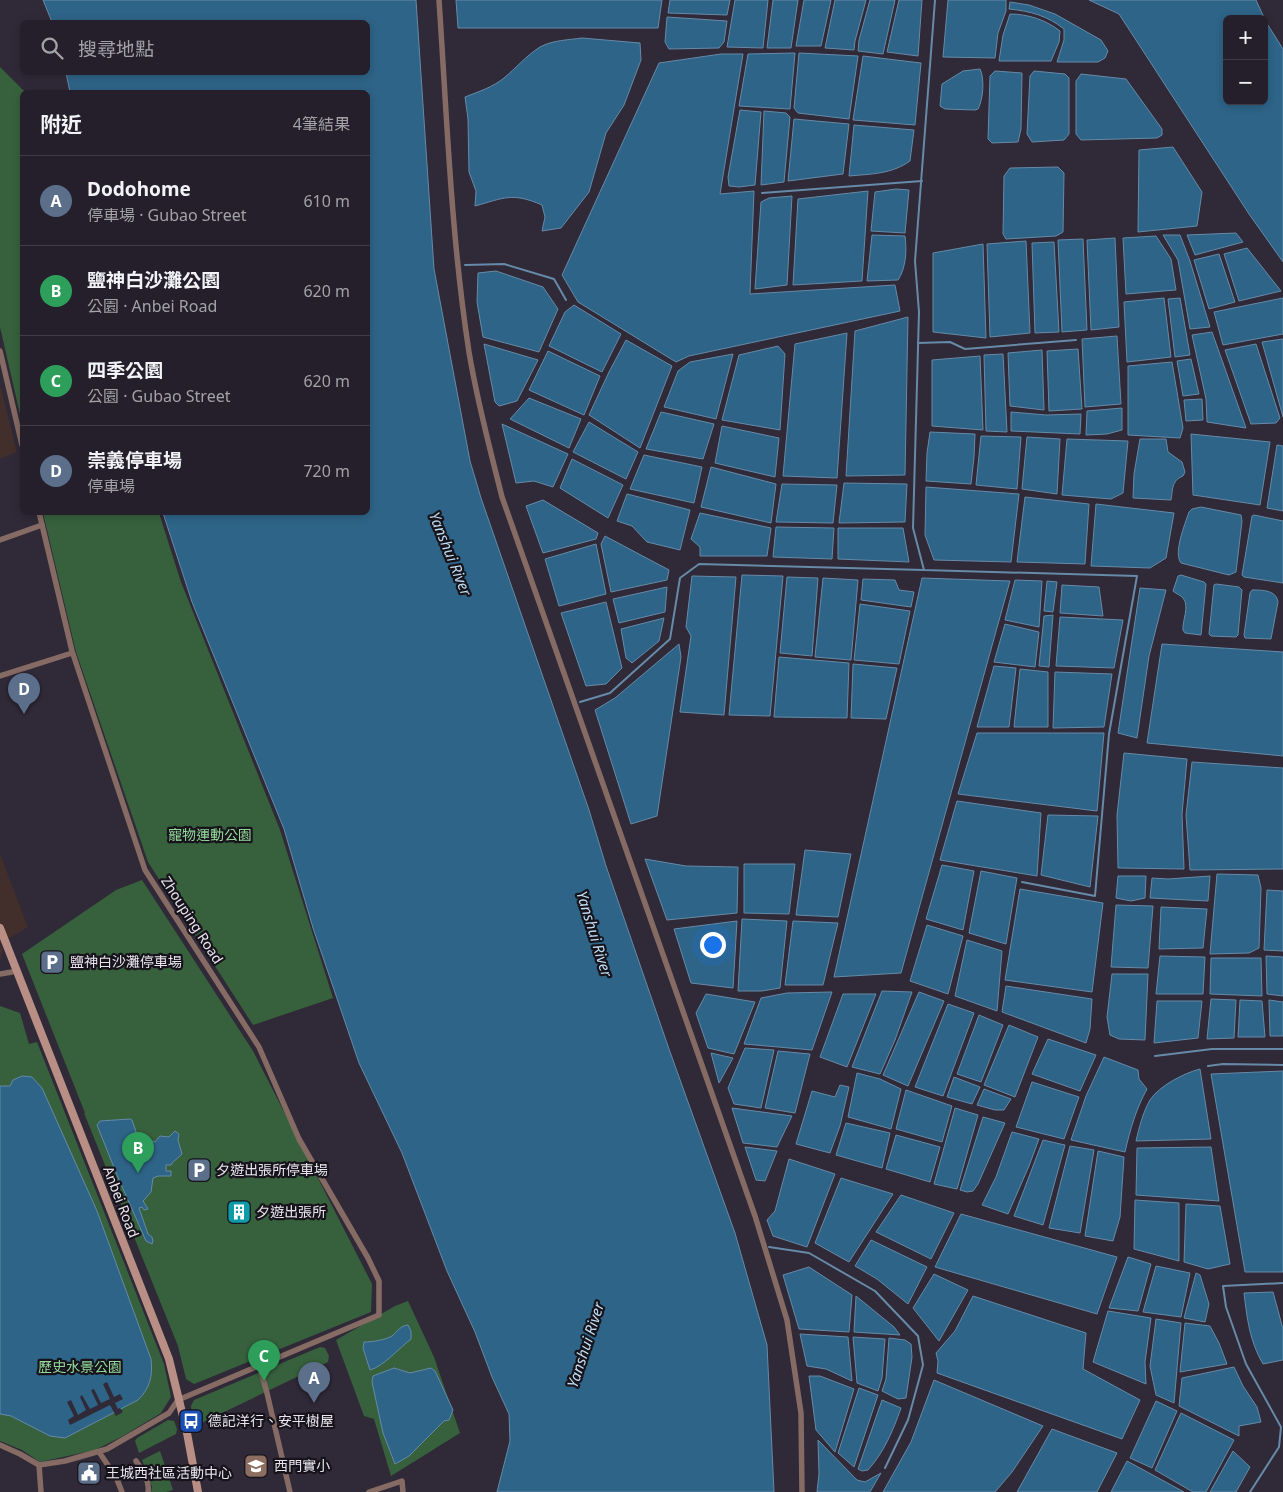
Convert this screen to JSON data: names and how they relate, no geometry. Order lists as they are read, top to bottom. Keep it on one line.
{"streets":{"street":["Zhouping Road","Anbei Road"]},"water":["Yanshui River"],"parks":["寵物運動公園","歷史水景公園"],"places":{"parking":["鹽神白沙灘停車場","夕遊出張所停車場"],"building":["夕遊出張所"],"bus stop":["德記洋行、安平樹屋"],"school or university":["西門實小"],"public building":["王城西社區活動中心"]},"page":{"map_buttons":["+","−"],"search":"搜尋地點","heading":["附近","4筆結果"],"list":[{"mark":"A","name":"Dodohome","note":"停車場 · Gubao Street","value":"610 m"},{"mark":"B","name":"鹽神白沙灘公園","note":"公園 · Anbei Road","value":"620 m"},{"mark":"C","name":"四季公園","note":"公園 · Gubao Street","value":"620 m"},{"mark":"D","name":"崇義停車場","note":"停車場","value":"720 m"}],"pins":["D","B","C","A"]}}
